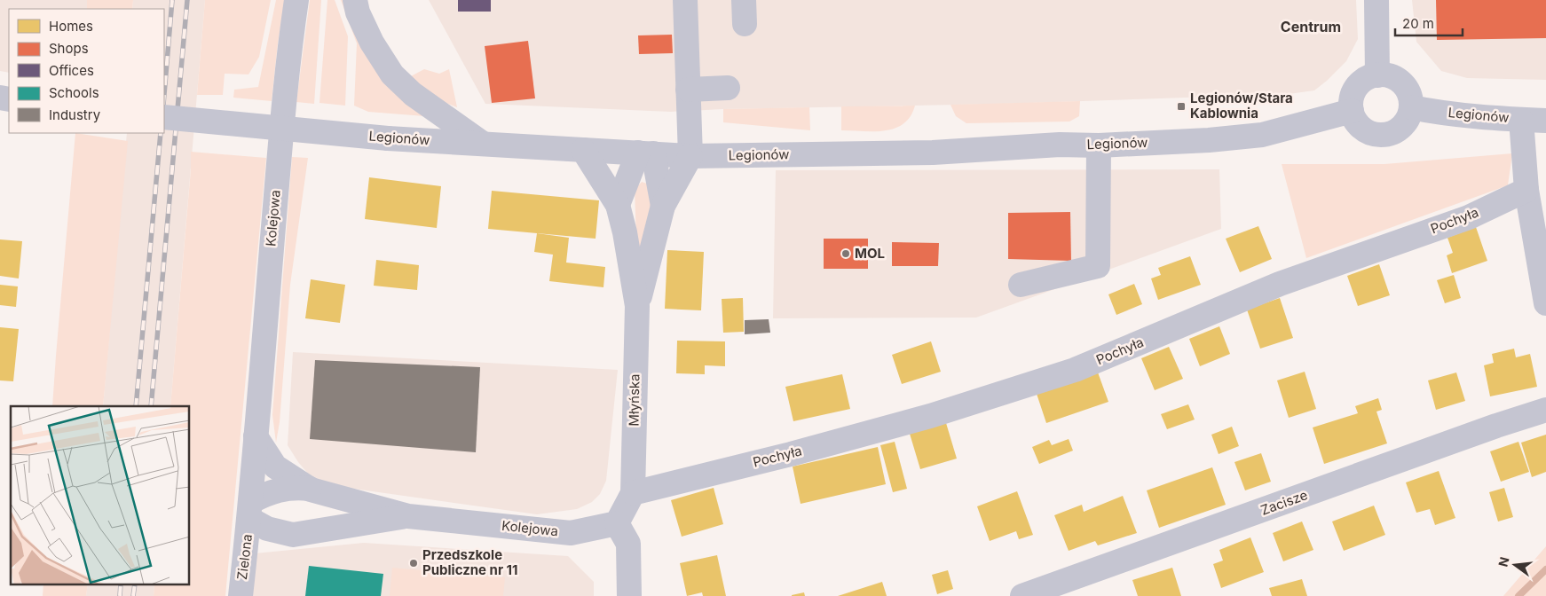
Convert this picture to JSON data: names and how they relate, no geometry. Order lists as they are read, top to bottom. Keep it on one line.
{"streets":{"street":["Legionów","Kolejowa","Pochyła","Młyńska","Zacisze","Zielona"]},"crossings":[["Legionów","Młyńska"],["Kolejowa","Zielona"],["Pochyła","Młyńska"]],"districts":["Centrum"],"places":{"transit":["Legionów/Stara Kablownia"],"other":["MOL","Przedszkole Publiczne nr 11"]},"legend":["Homes","Shops","Offices","Schools","Industry"],"scale_bar":"20 m","north":"left"}
